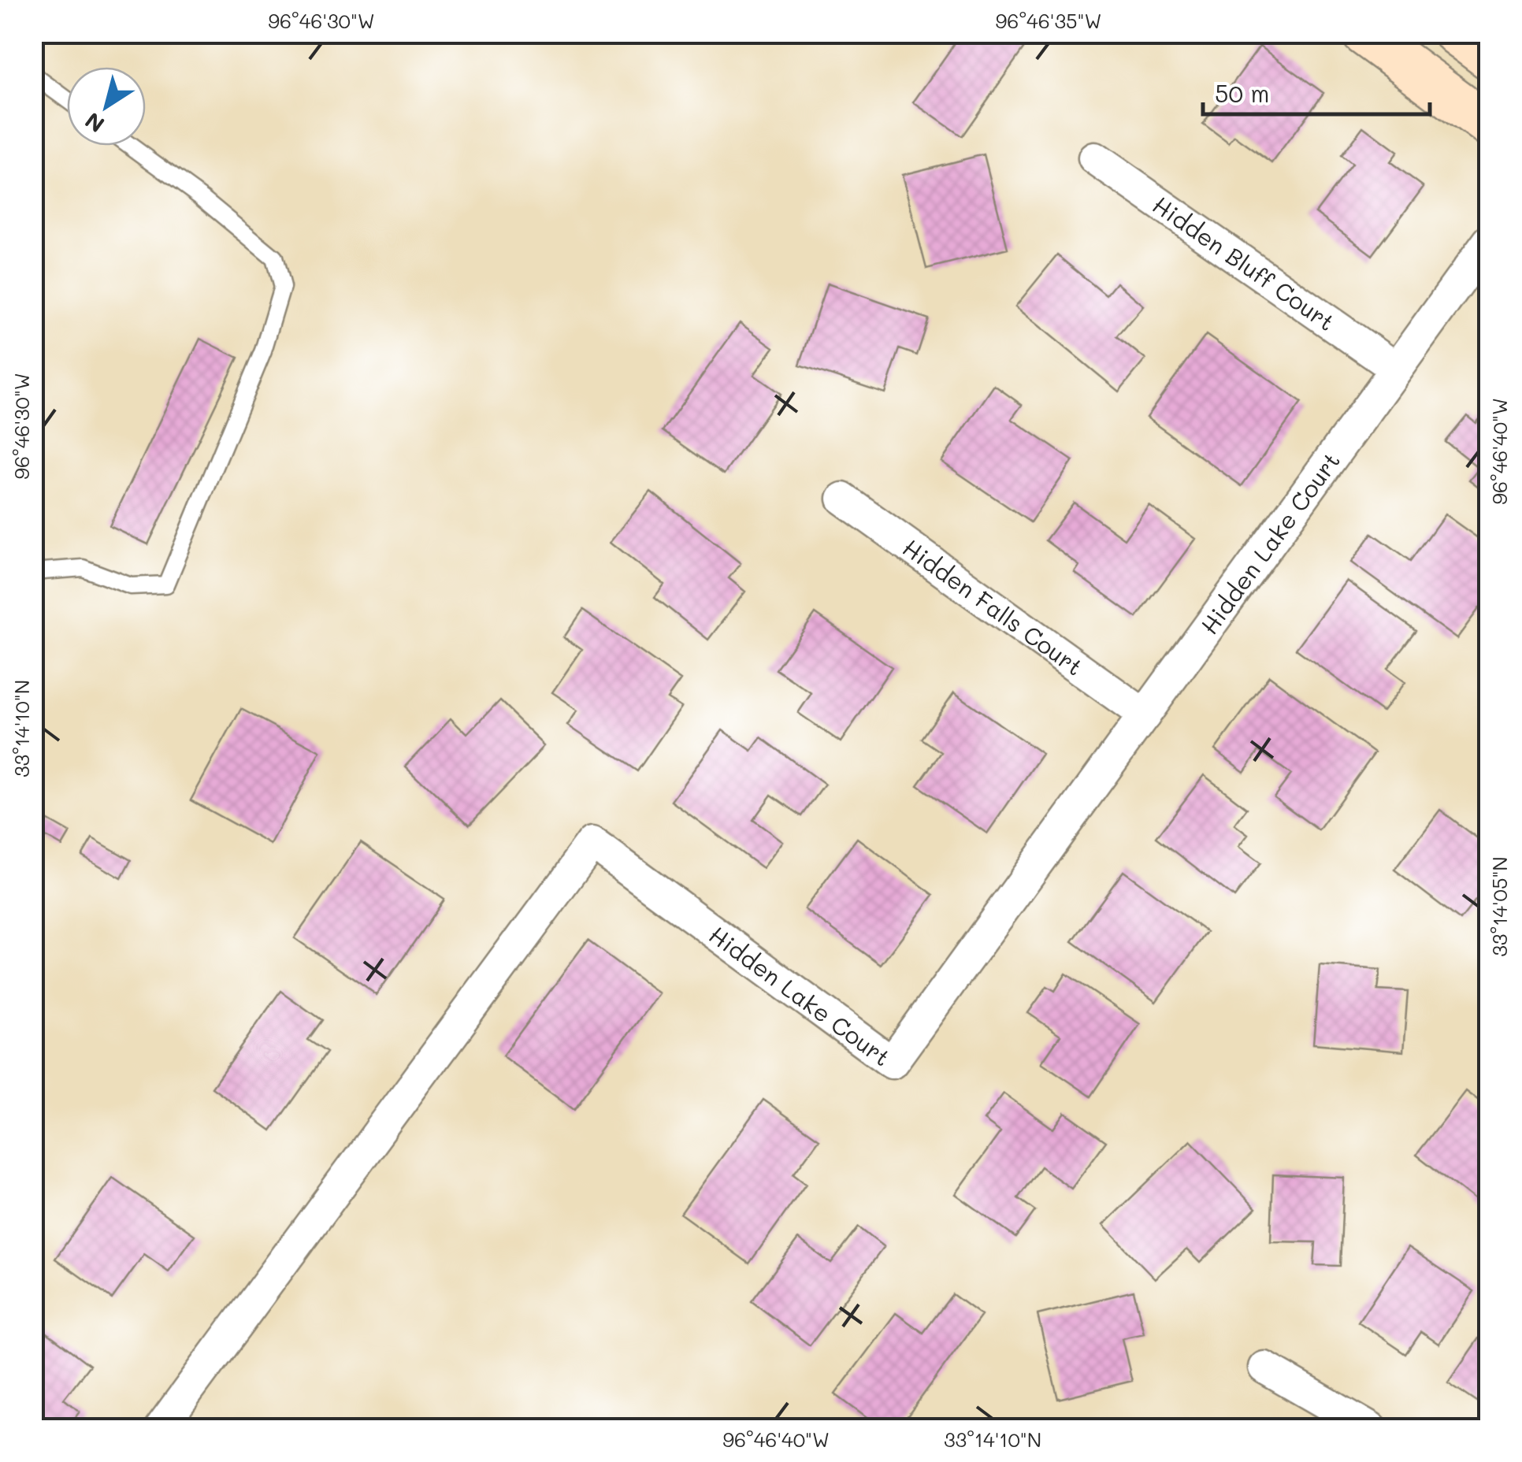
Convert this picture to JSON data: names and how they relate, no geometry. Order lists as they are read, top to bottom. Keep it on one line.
{"streets":{"street":["Hidden Bluff Court","Hidden Lake Court","Hidden Falls Court"]},"crossings":[["Hidden Bluff Court","Hidden Lake Court"],["Hidden Lake Court","Hidden Falls Court"]],"scale_bar":"50 m","north":"bottom left","coordinates":["96°46'30\"W","96°46'35\"W","96°46'40\"W","33°14'10\"N","33°14'05\"N"]}
